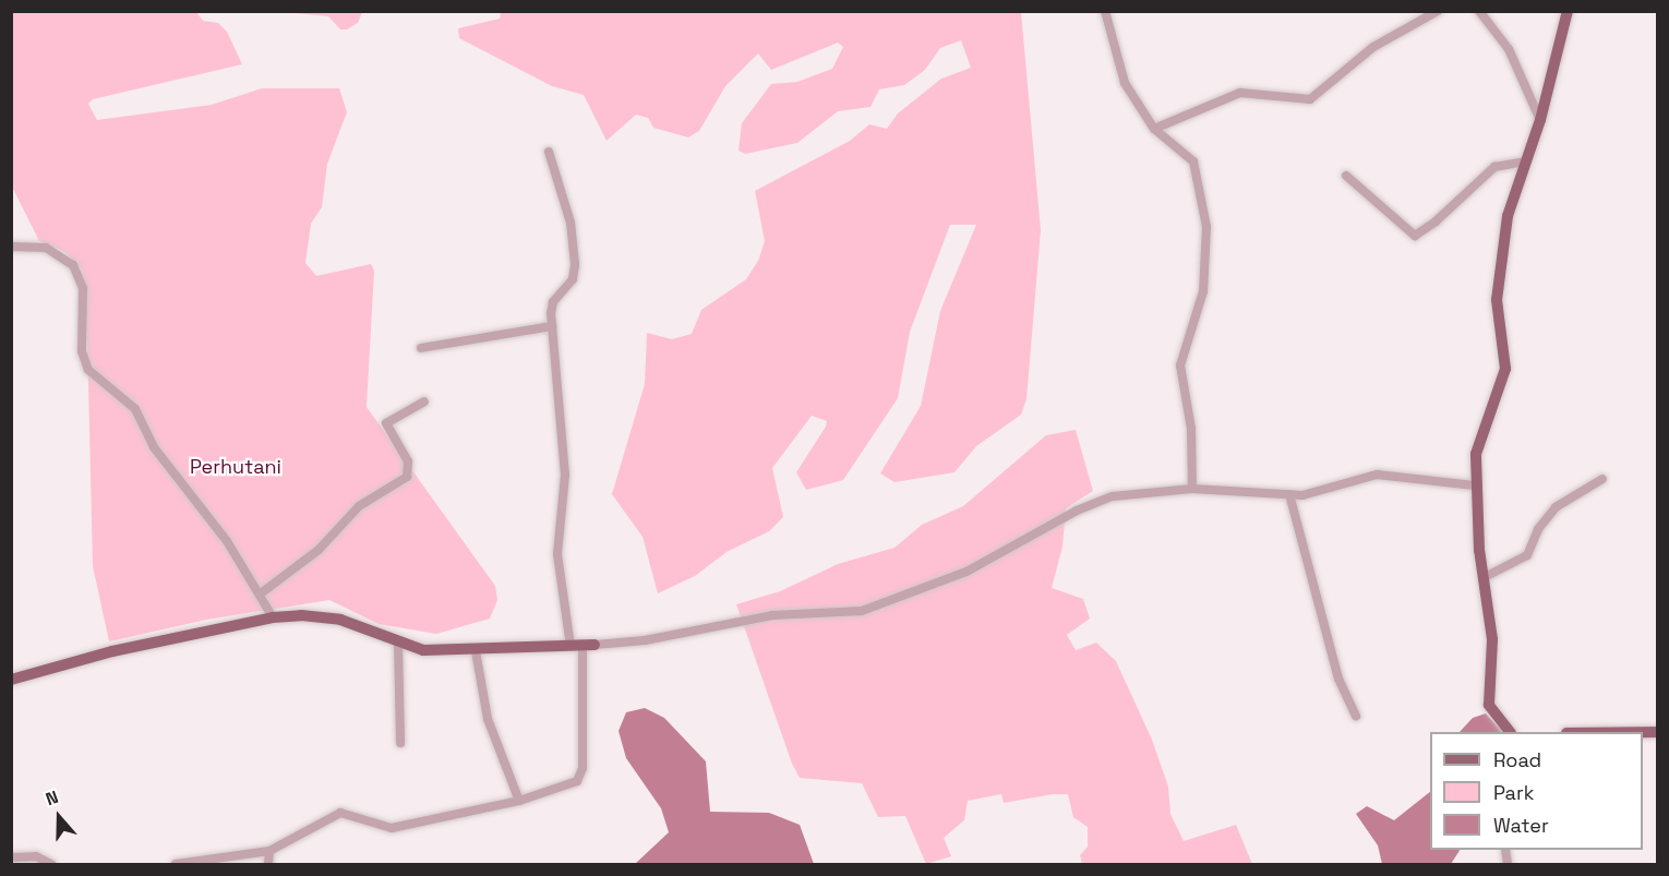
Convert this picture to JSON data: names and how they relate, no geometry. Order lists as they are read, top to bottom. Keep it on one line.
{"parks":["Perhutani"],"legend":["Road","Park","Water"],"north":"top"}
